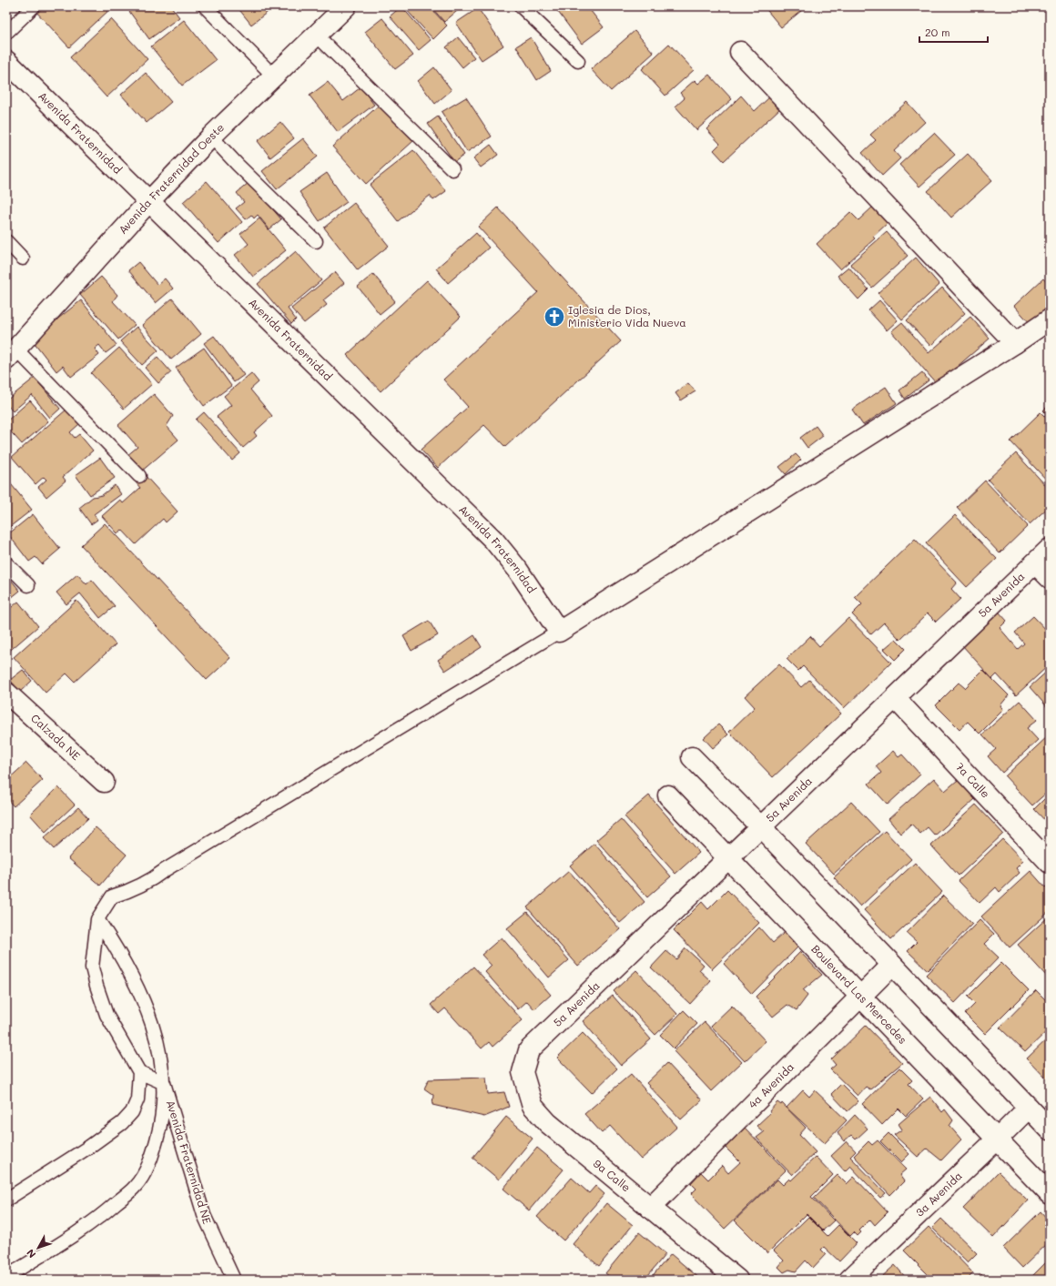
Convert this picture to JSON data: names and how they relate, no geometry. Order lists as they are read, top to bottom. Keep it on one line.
{"streets":{"street":["Avenida Fraternidad","Avenida Fraternidad Oeste","5a Avenida","Calzada NE","7a Calle","Boulevard Las Mercedes","4a Avenida","9a Calle","3a Avenida"],"lane":["Avenida Fraternidad NE"]},"crossings":[["Avenida Fraternidad","Avenida Fraternidad Oeste"],["5a Avenida","7a Calle"],["5a Avenida","Boulevard Las Mercedes"],["5a Avenida","9a Calle"],["Boulevard Las Mercedes","4a Avenida"],["Boulevard Las Mercedes","3a Avenida"],["4a Avenida","9a Calle"]],"places":{"church":["Iglesia de Dios, Ministerio Vida Nueva"]},"scale_bar":"20 m","north":"bottom left"}
